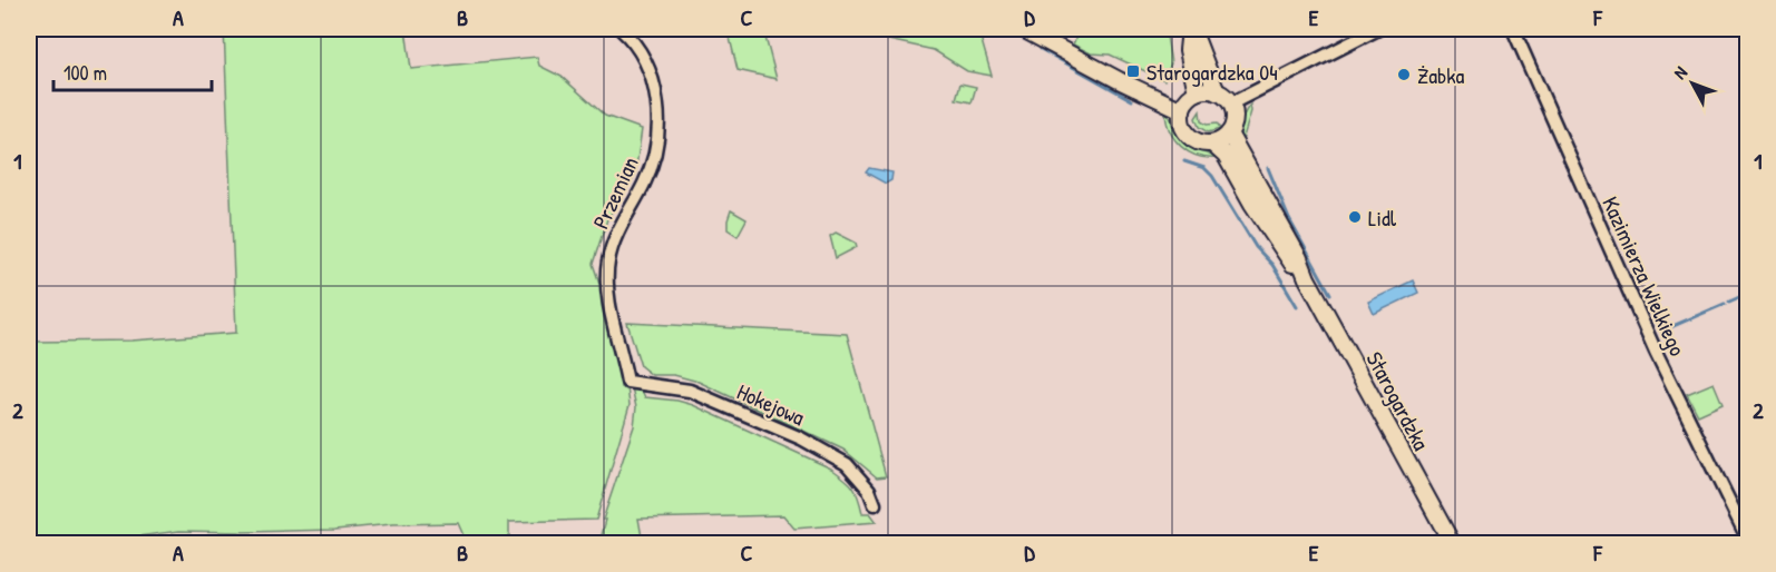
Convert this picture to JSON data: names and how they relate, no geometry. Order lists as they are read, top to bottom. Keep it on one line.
{"streets":{"main road":["Starogardzka"],"street":["Przemian","Kazimierza Wielkiego","Hokejowa"]},"crossings":[["Przemian","Hokejowa"]],"places":{"transit":["Starogardzka 04"],"other":["Żabka","Lidl"]},"scale_bar":"100 m","north":"top left","grid":{"columns":["A","B","C","D","E","F"],"rows":["1","2"]}}
